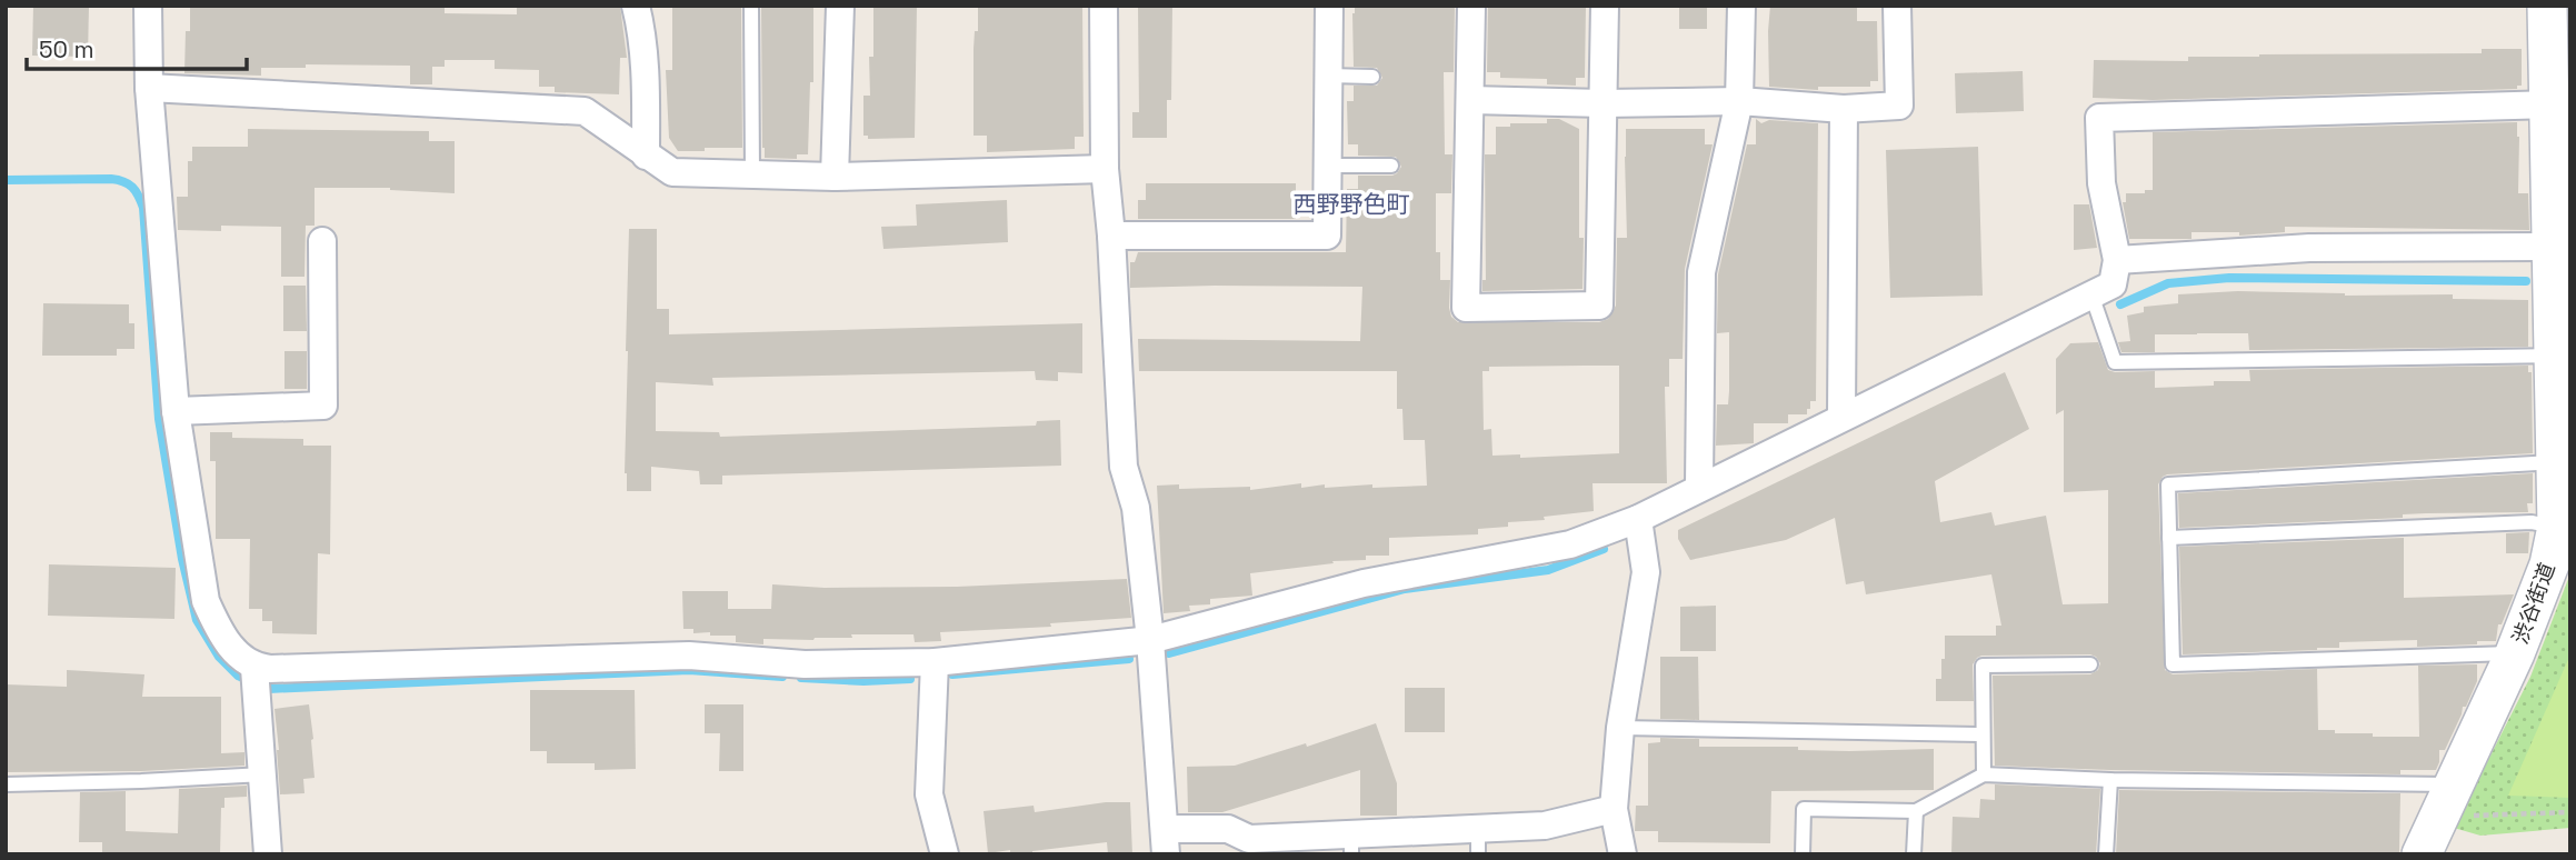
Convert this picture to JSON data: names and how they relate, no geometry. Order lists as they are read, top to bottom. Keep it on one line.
{"streets":{"main road":["渋谷街道"]},"districts":["西野野色町"],"scale_bar":"50 m"}
